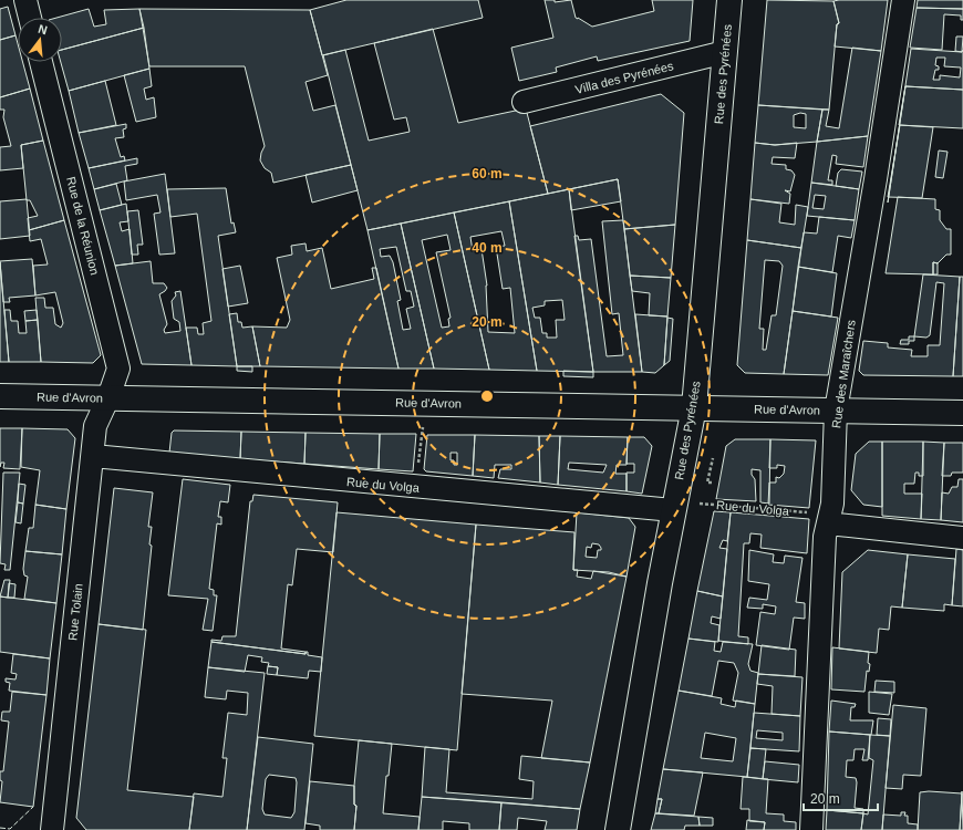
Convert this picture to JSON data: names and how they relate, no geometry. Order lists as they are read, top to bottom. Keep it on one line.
{"streets":{"street":["Rue des Pyrénées","Villa des Pyrénées","Rue de la Réunion","Rue des Maraîchers","Rue d'Avron","Rue du Volga","Rue Tolain"]},"crossings":[["Rue des Pyrénées","Villa des Pyrénées"],["Rue des Pyrénées","Rue d'Avron"],["Rue des Pyrénées","Rue du Volga"],["Rue de la Réunion","Rue d'Avron"],["Rue de la Réunion","Rue Tolain"],["Rue des Maraîchers","Rue d'Avron"],["Rue des Maraîchers","Rue du Volga"],["Rue d'Avron","Rue Tolain"],["Rue du Volga","Rue Tolain"]],"scale_bar":"20 m","north":"top","rings":["60 m","40 m","20 m"]}
